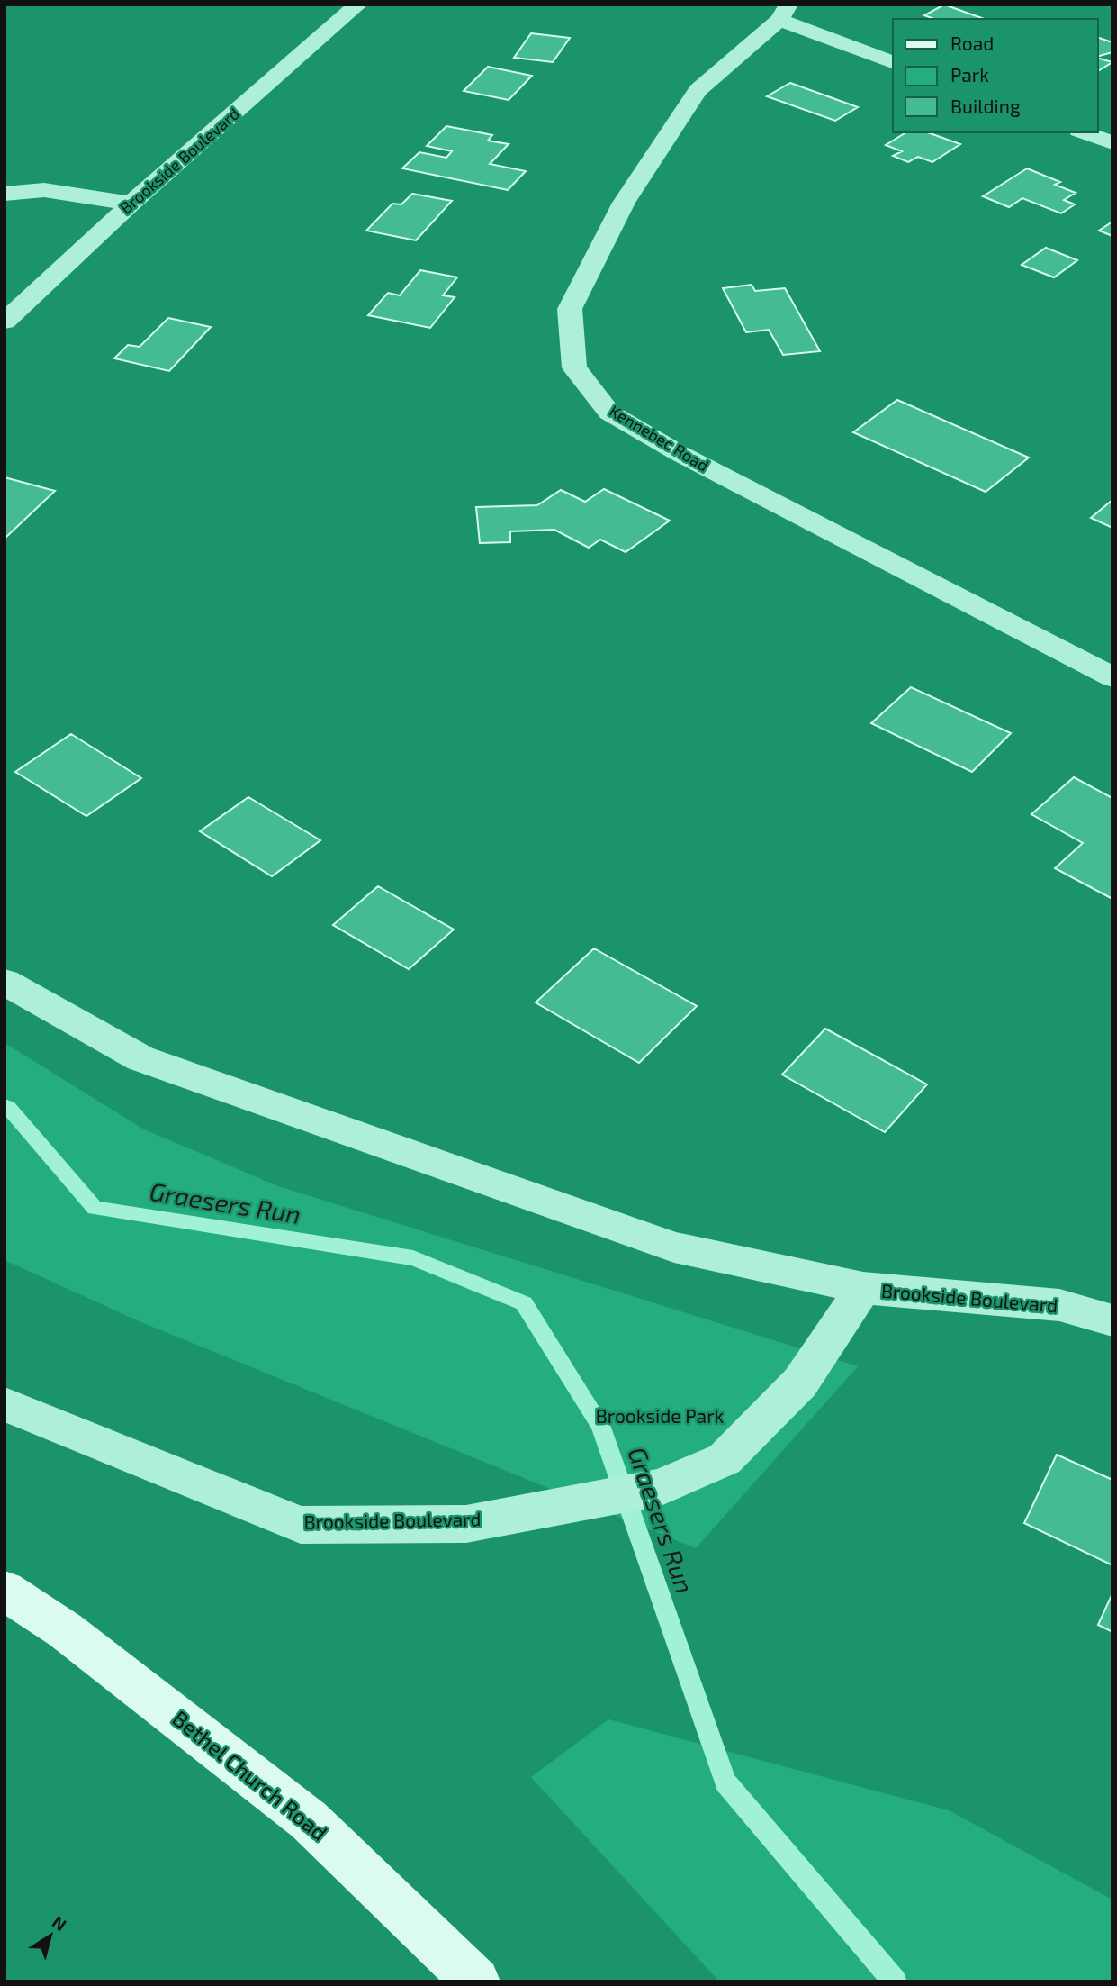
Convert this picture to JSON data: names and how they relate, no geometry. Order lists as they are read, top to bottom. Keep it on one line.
{"streets":{"street":["Brookside Boulevard","Kennebec Road","Bethel Church Road"]},"water":["Graesers Run"],"parks":["Brookside Park"],"legend":["Road","Park","Building"],"north":"top right"}
